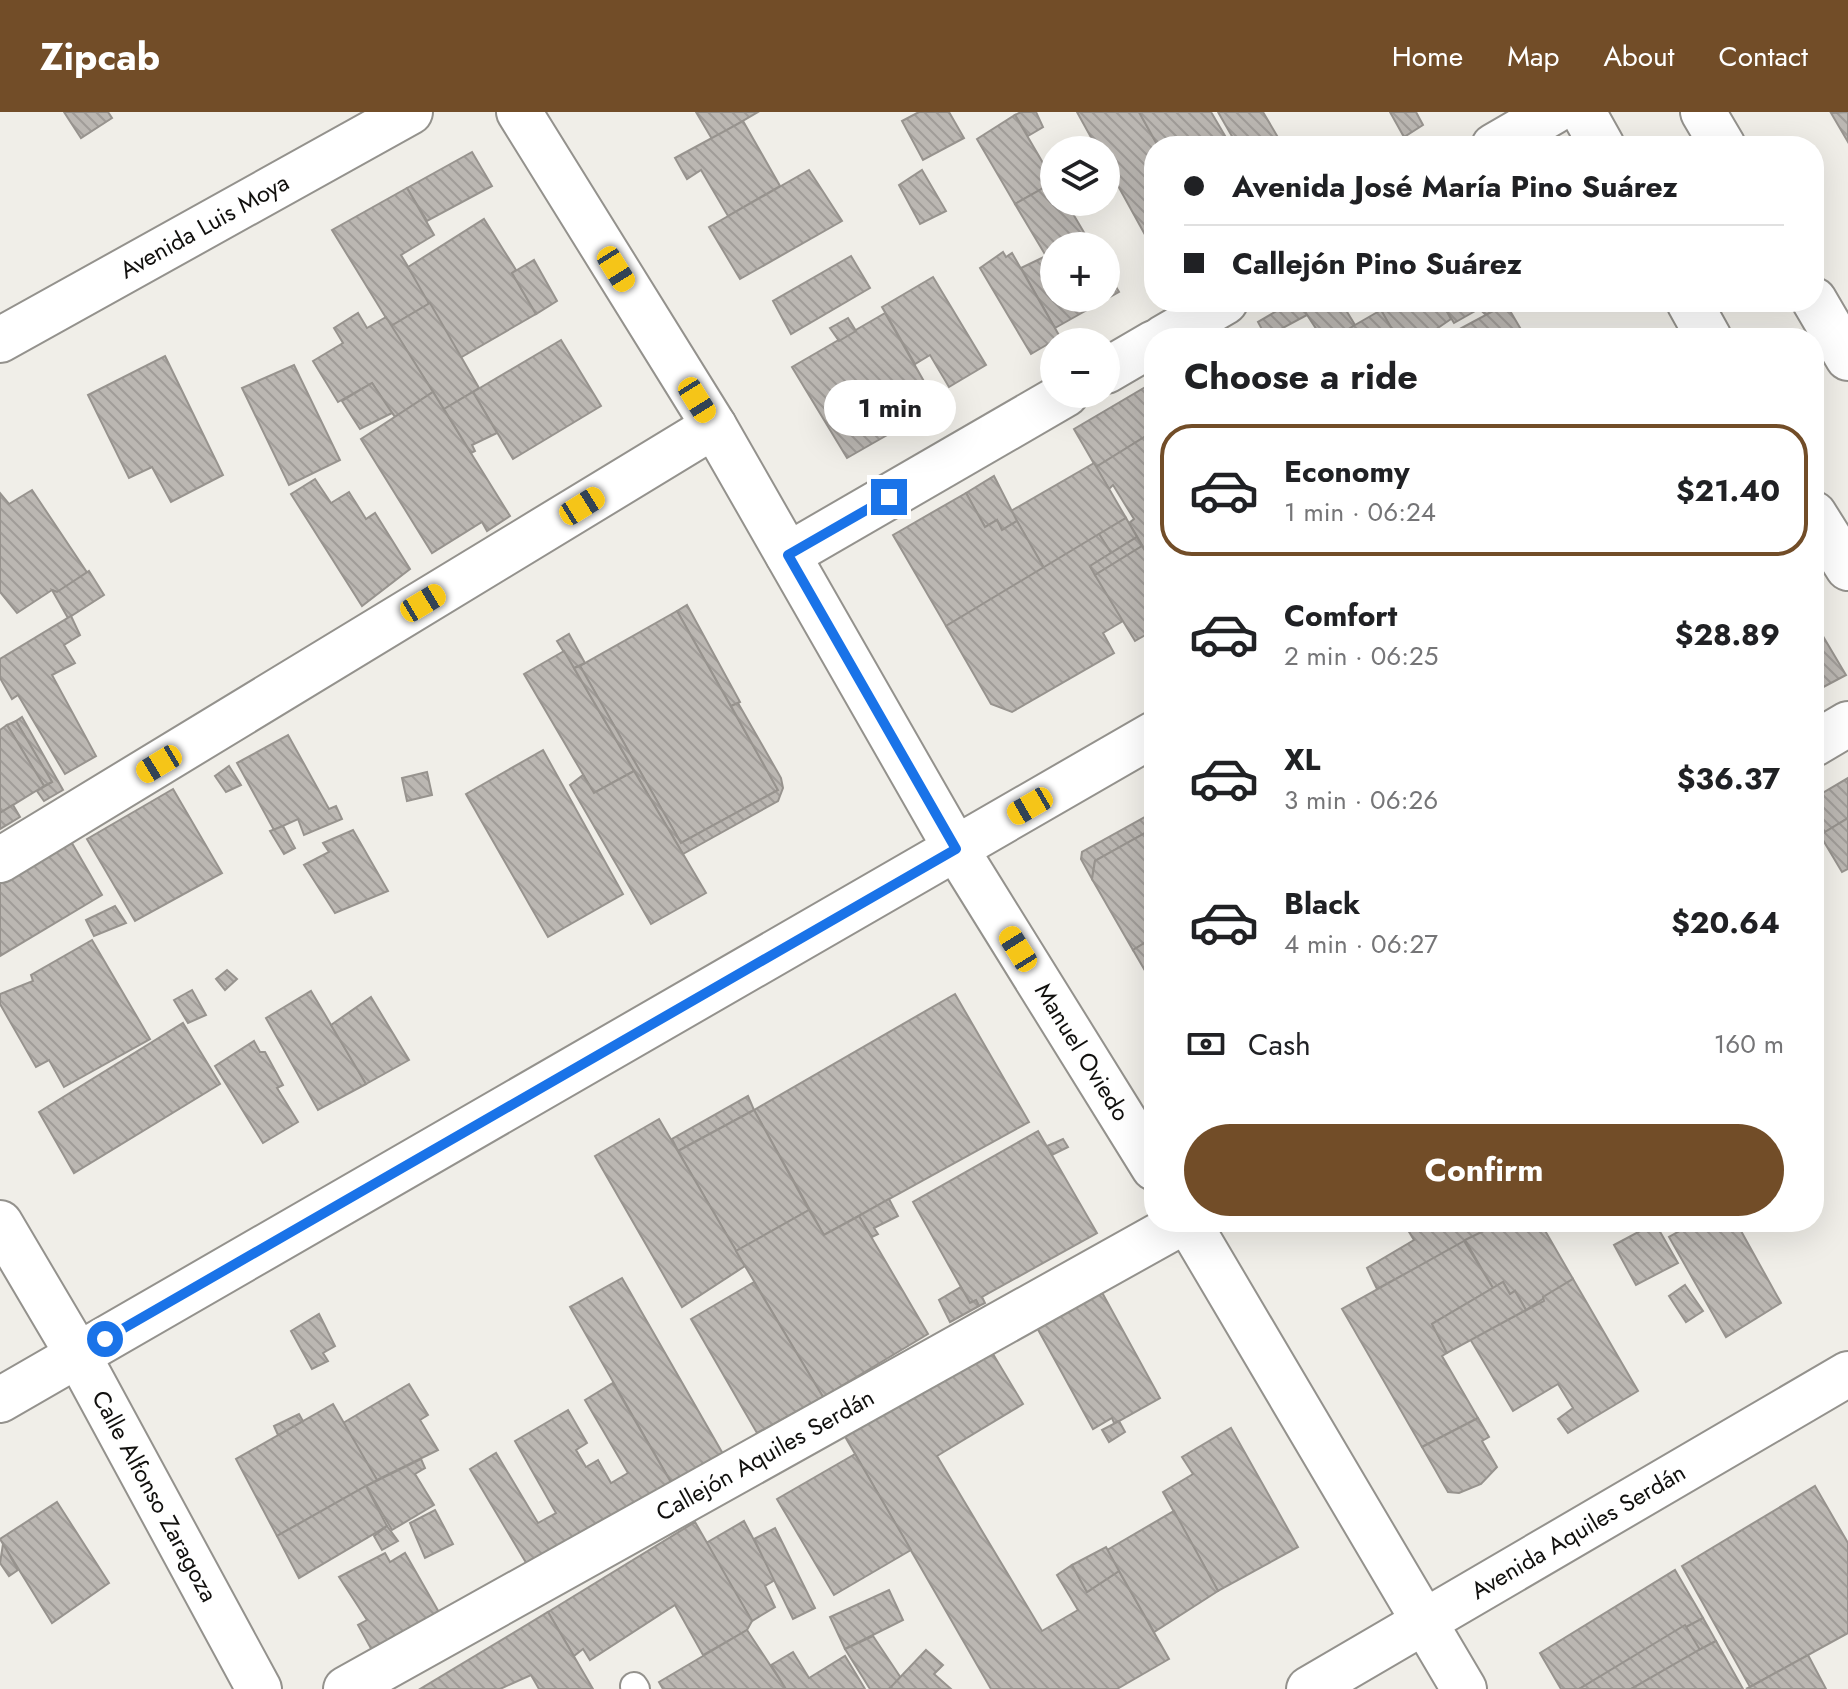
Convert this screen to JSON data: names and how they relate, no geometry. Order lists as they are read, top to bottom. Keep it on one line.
{"streets":{"street":["Avenida Luis Moya","Manuel Oviedo","Callejón Aquiles Serdán","Calle Alfonso Zaragoza","Avenida Aquiles Serdán"]},"page":{"header":"Zipcab","nav":["Home","Map","About","Contact"],"map_buttons":["+","−"],"banner":["Avenida José María Pino Suárez","Callejón Pino Suárez"],"heading":"Choose a ride","bubble":"1 min","list":[{"name":"Economy","note":"1 min · 06:24","value":"$21.40"},{"name":"Comfort","note":"2 min · 06:25","value":"$28.89"},{"name":"XL","note":"3 min · 06:26","value":"$36.37"},{"name":"Black","note":"4 min · 06:27","value":"$20.64"}],"pay":["Cash","160 m"],"buttons":"Confirm"}}
